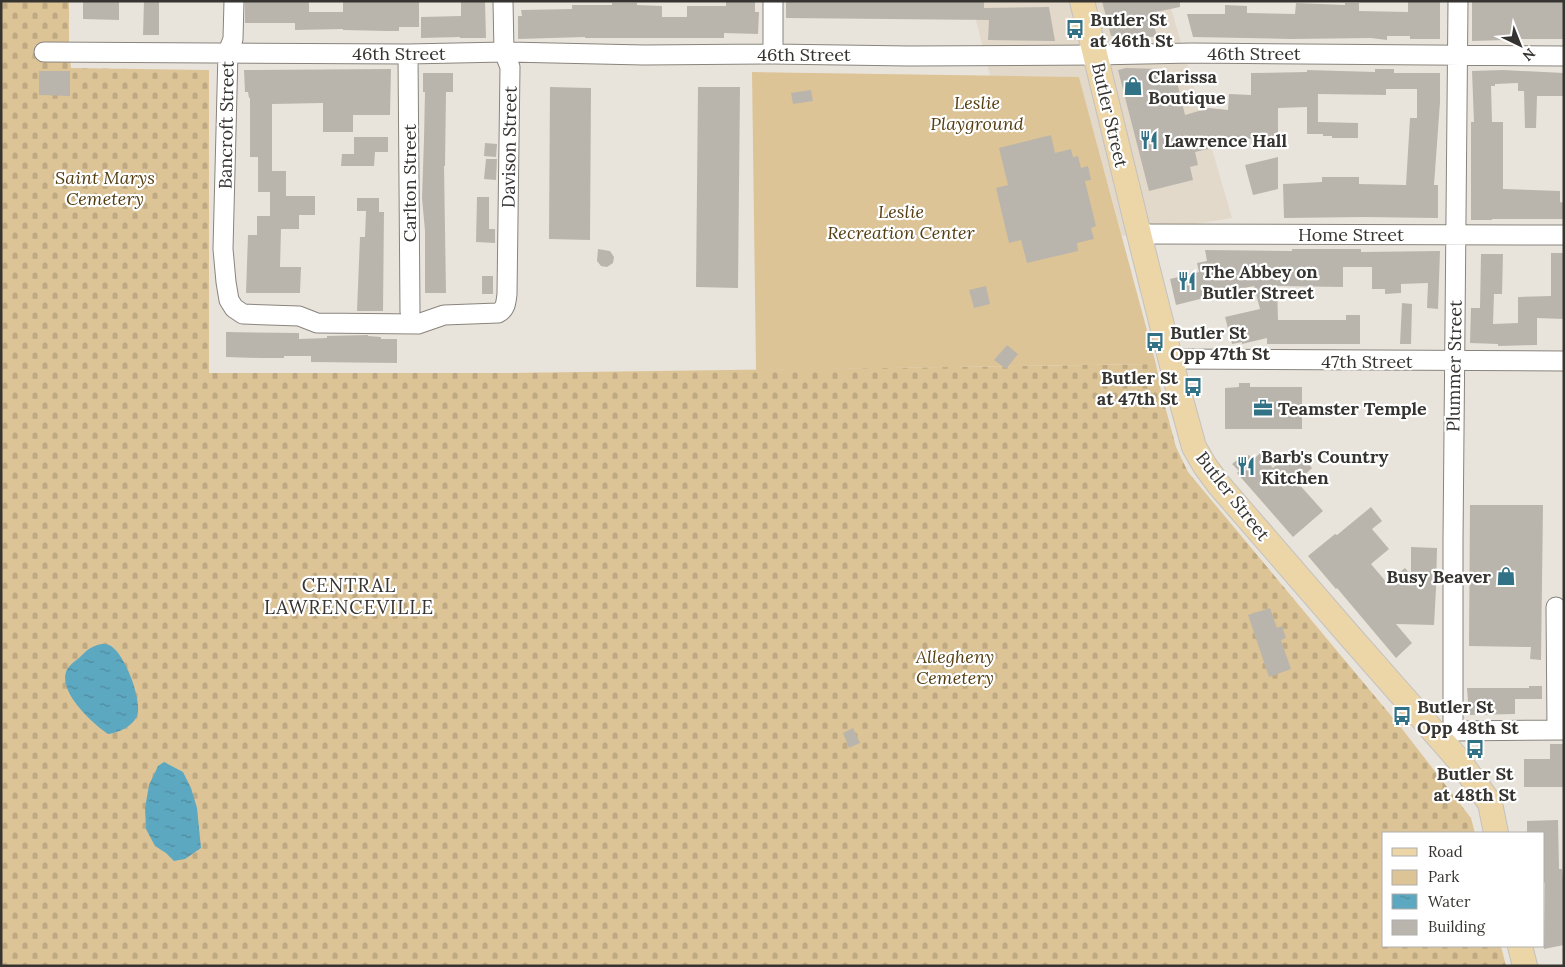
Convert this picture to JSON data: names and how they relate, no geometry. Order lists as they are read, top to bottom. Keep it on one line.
{"streets":{"main road":["Butler Street"],"street":["46th Street","Bancroft Street","Davison Street","Carlton Street","Home Street","47th Street","Plummer Street"]},"crossings":[["46th Street","Butler Street"],["46th Street","Bancroft Street"],["46th Street","Davison Street"],["46th Street","Carlton Street"],["46th Street","Plummer Street"],["Butler Street","Home Street"],["Butler Street","47th Street"],["Butler Street","Plummer Street"],["Bancroft Street","Davison Street"],["Home Street","Plummer Street"],["47th Street","Plummer Street"]],"districts":["CENTRAL LAWRENCEVILLE"],"parks":["Leslie Playground","Saint Marys Cemetery","Leslie Recreation Center","Allegheny Cemetery"],"places":{"bus stop":["Butler St at 46th St","Butler St Opp 47th St","Butler St at 47th St","Butler St Opp 48th St","Butler St at 48th St"],"shop":["Clarissa Boutique","Busy Beaver"],"restaurant":["Lawrence Hall","The Abbey on Butler Street","Barb's Country Kitchen"],"office":["Teamster Temple"]},"legend":["Road","Park","Water","Building"],"north":"bottom right"}
